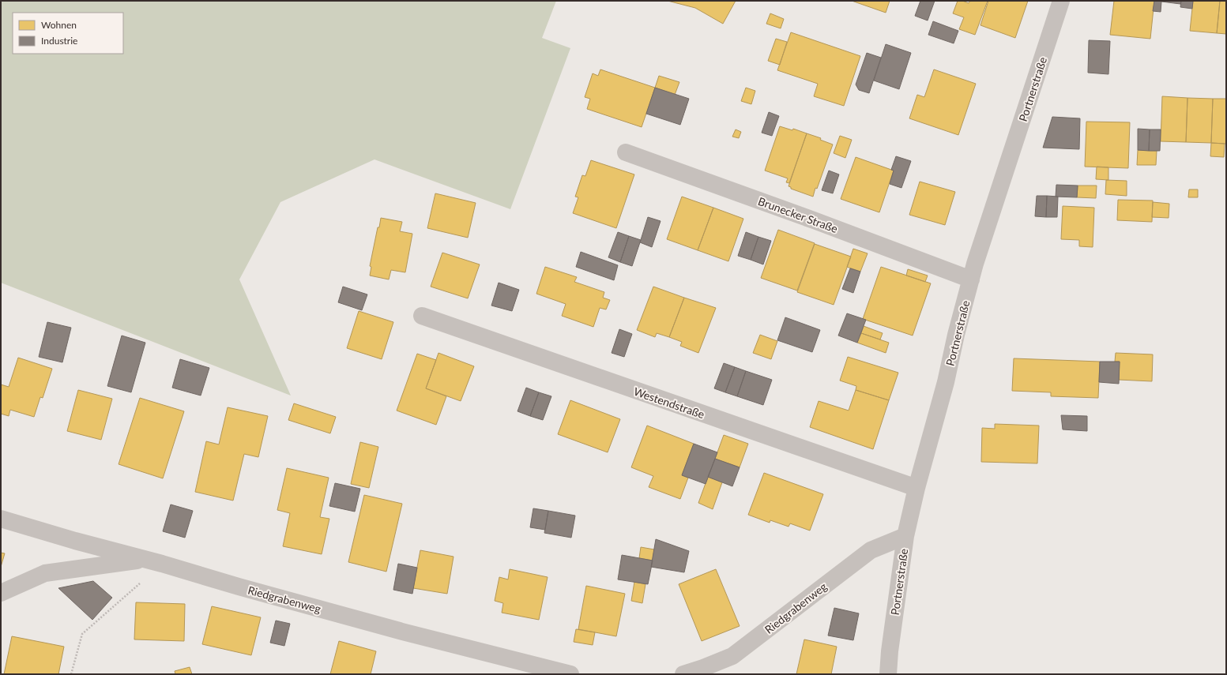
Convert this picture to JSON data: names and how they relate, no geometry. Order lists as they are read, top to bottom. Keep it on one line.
{"streets":{"street":["Portnerstraße","Brunecker Straße","Westendstraße","Riedgrabenweg"]},"crossings":[["Portnerstraße","Brunecker Straße"],["Portnerstraße","Westendstraße"],["Portnerstraße","Riedgrabenweg"]],"legend":["Wohnen","Industrie"]}
